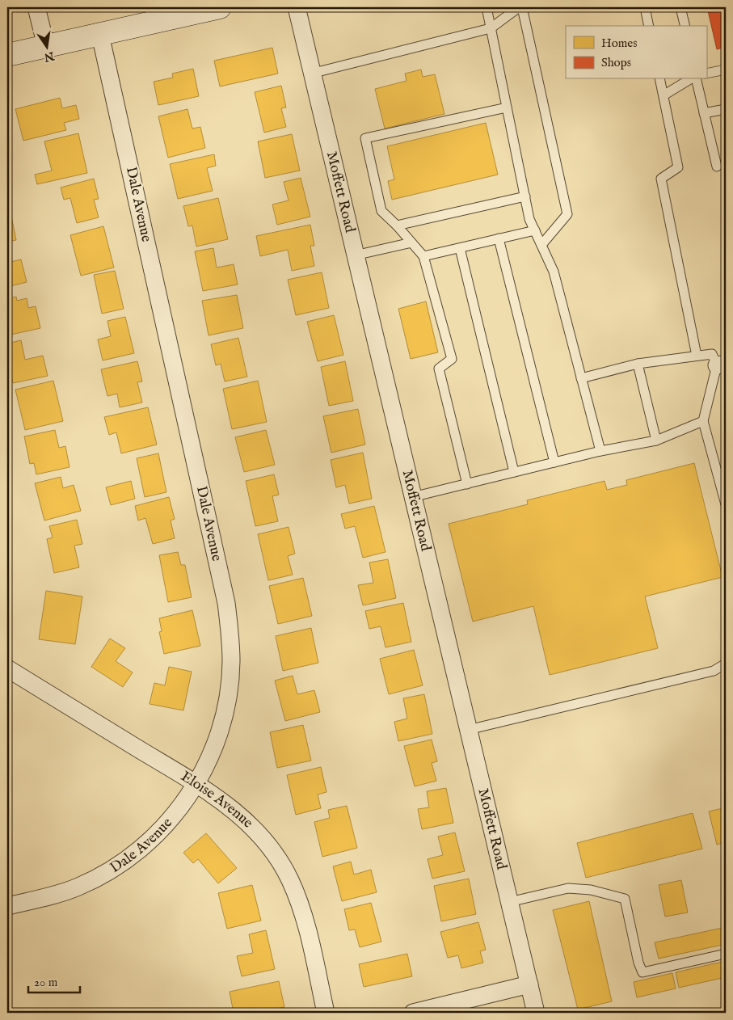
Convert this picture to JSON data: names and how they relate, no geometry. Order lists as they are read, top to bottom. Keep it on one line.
{"streets":{"street":["Moffett Road","Dale Avenue","Eloise Avenue"]},"crossings":[["Dale Avenue","Eloise Avenue"]],"legend":["Homes","Shops"],"scale_bar":"20 m","north":"bottom"}
